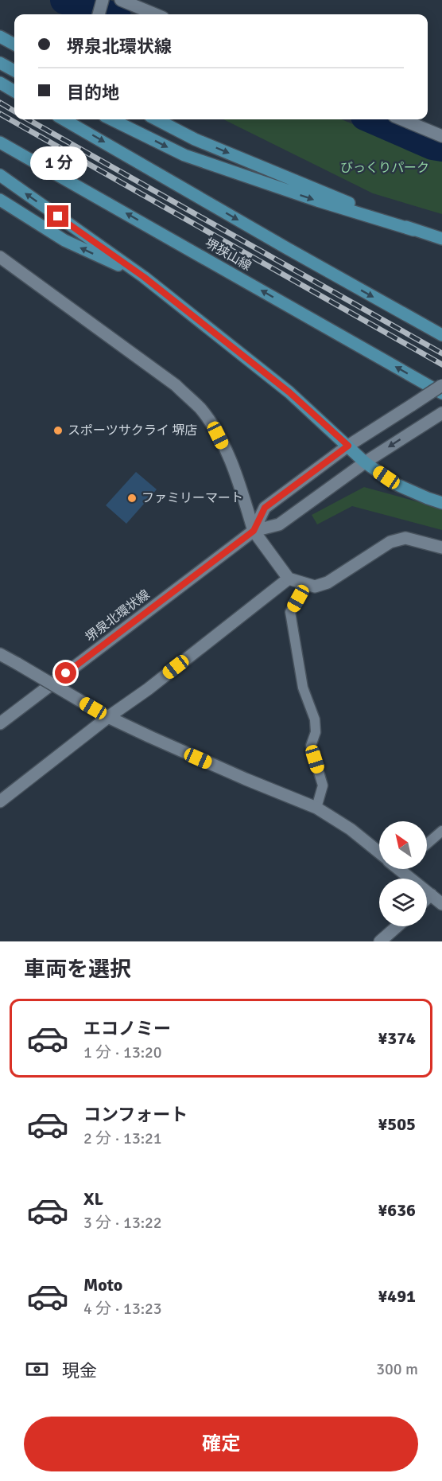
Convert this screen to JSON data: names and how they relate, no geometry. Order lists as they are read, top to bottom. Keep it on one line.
{"streets":{"main road":["堺狭山線"],"street":["堺泉北環状線"]},"parks":["びっくりパーク"],"places":["スポーツサクライ 堺店","ファミリーマート"],"north":"top left","page":{"banner":["堺泉北環状線","目的地"],"bubble":"1 分","heading":"車両を選択","list":[{"name":"エコノミー","note":"1 分 · 13:20","value":"¥374"},{"name":"コンフォート","note":"2 分 · 13:21","value":"¥505"},{"name":"XL","note":"3 分 · 13:22","value":"¥636"},{"name":"Moto","note":"4 分 · 13:23","value":"¥491"}],"pay":["現金","300 m"],"buttons":"確定"}}
